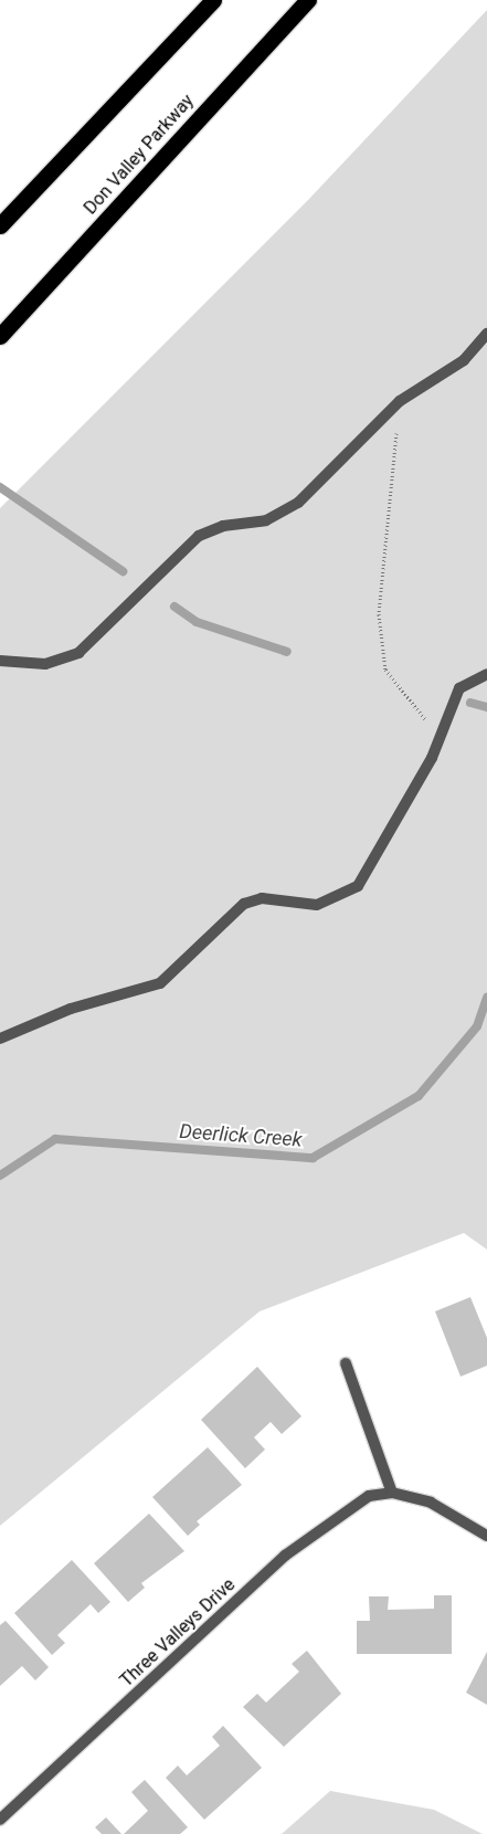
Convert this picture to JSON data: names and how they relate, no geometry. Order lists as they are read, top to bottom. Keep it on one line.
{"streets":{"highway":["Don Valley Parkway"],"street":["Three Valleys Drive"]},"water":["Deerlick Creek"]}
